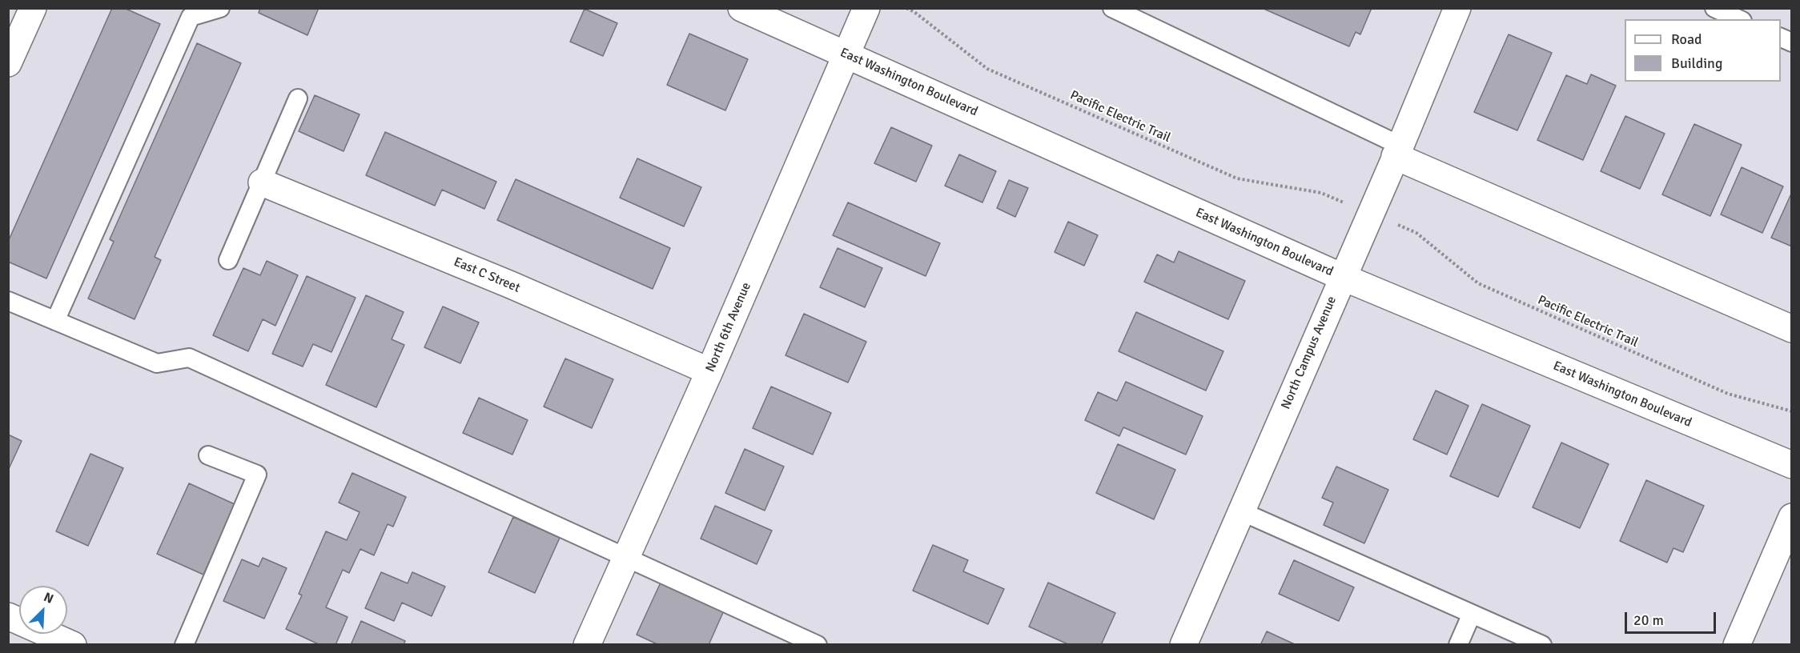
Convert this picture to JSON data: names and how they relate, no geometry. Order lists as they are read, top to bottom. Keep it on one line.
{"streets":{"street":["East Washington Boulevard","East C Street","North 6th Avenue","North Campus Avenue"],"path":["Pacific Electric Trail"]},"crossings":[["East Washington Boulevard","North 6th Avenue"],["East Washington Boulevard","North Campus Avenue"],["East C Street","North 6th Avenue"]],"legend":["Road","Building"],"scale_bar":"20 m","north":"top right"}
